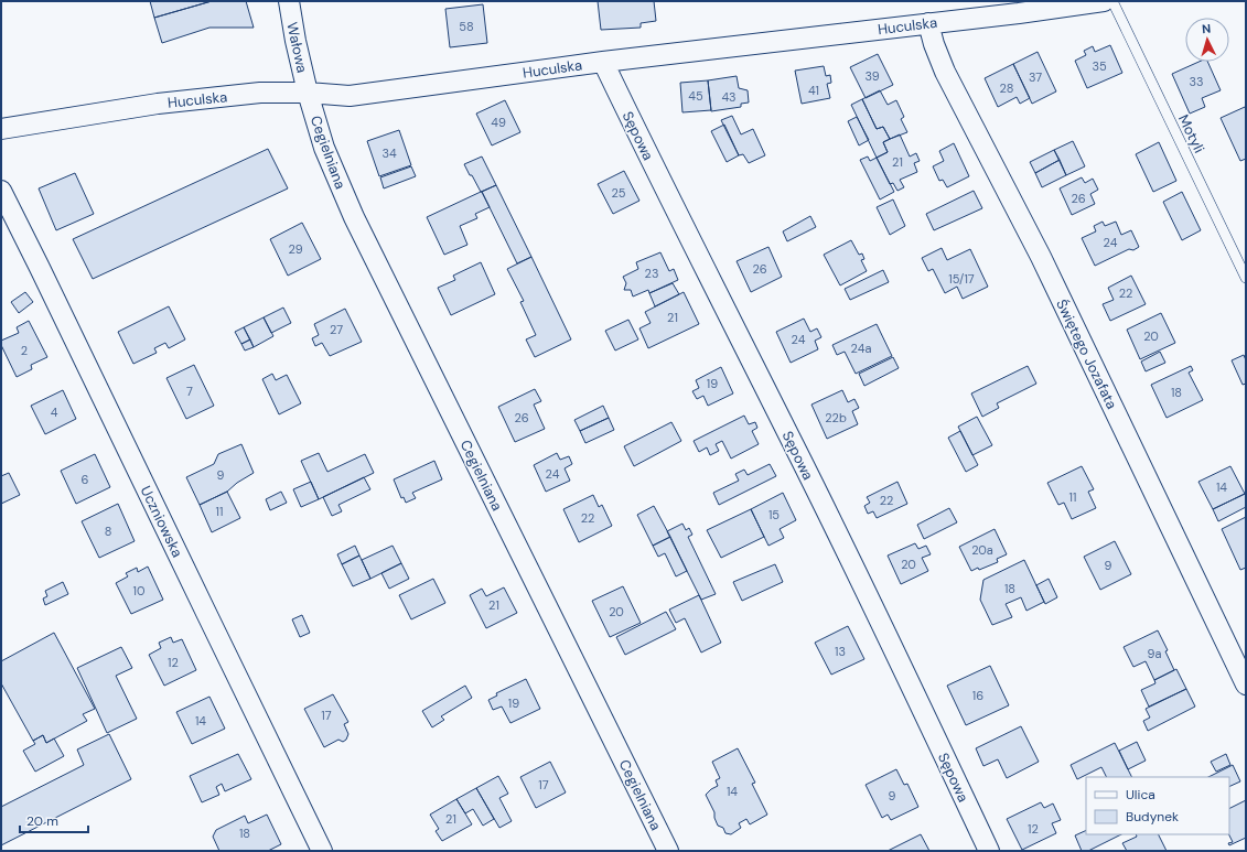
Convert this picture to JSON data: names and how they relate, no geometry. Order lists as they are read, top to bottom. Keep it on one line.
{"streets":{"street":["Huculska","Wałowa","Sępowa","Cegielniana","Świętego Jozafata","Uczniowska"],"lane":["Motyli"]},"crossings":[["Huculska","Wałowa"],["Huculska","Sępowa"],["Huculska","Cegielniana"],["Huculska","Świętego Jozafata"],["Wałowa","Cegielniana"]],"house_numbers":["58","35","39","37","33","28","41","45","43","49","34","21","25","26","24","29","26","23","15/17","22","21","27","20","24","24a","2","19","7","18","4","26","22b","24","9","6","14","11","22","11","15","22","8","20a","20","9","18","10","21","20","13","9a","12","16","19","17","14","17","14","9","21","12","18"],"legend":["Ulica","Budynek"],"scale_bar":"20 m","north":"top"}
